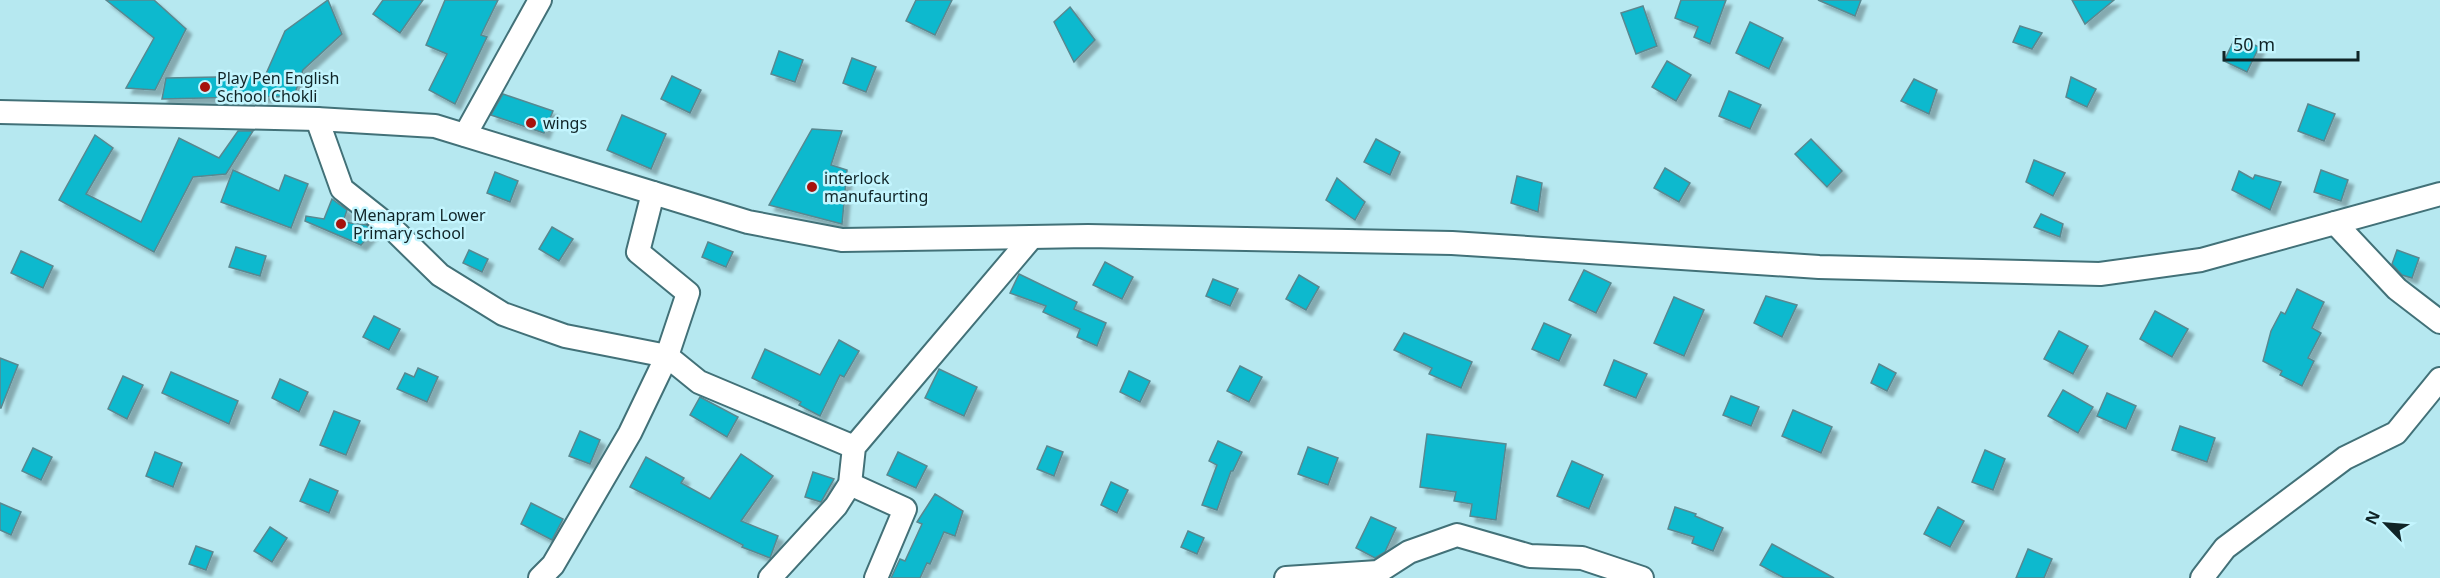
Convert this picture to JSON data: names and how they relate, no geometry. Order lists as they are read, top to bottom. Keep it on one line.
{"places":["Play Pen English School Chokli","wings","interlock manufaurting","Menapram Lower Primary school"],"scale_bar":"50 m","north":"top left"}
